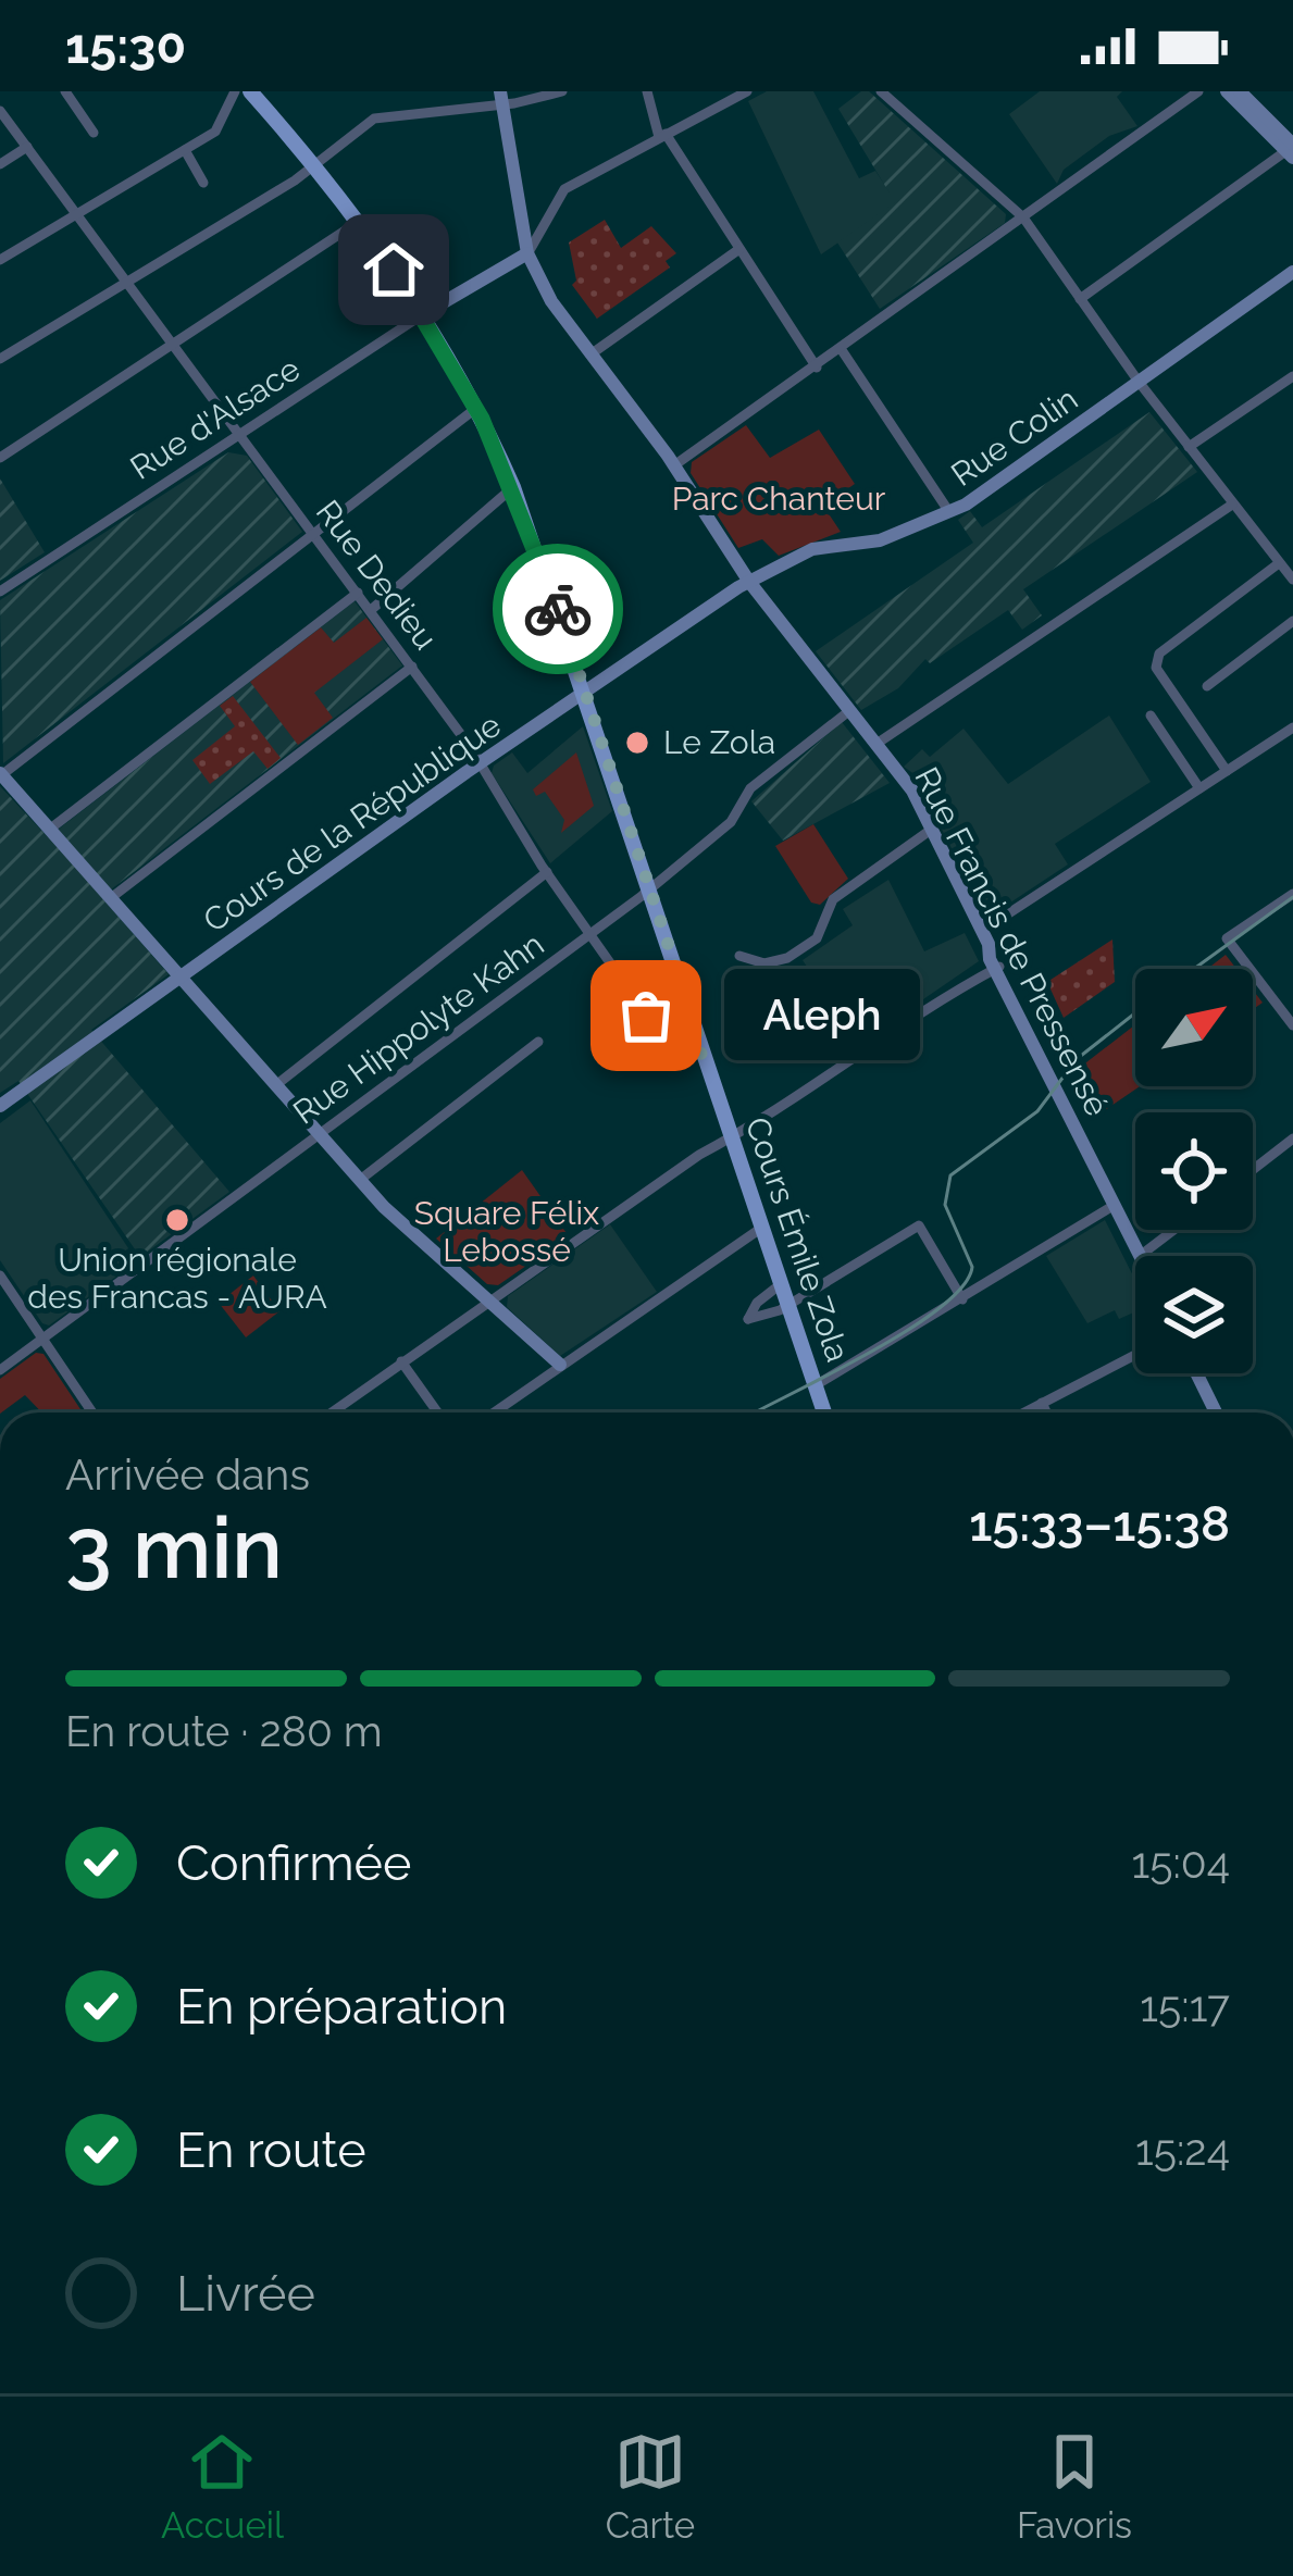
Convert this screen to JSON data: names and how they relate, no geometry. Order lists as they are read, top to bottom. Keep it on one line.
{"streets":{"main road":["Cours Émile Zola"],"street":["Rue d'Alsace","Rue Colin","Rue Dedieu","Cours de la République","Rue Francis de Pressensé","Rue Hippolyte Kahn"]},"crossings":[["Rue d'Alsace","Rue Dedieu"],["Rue d'Alsace","Rue Francis de Pressensé"],["Rue d'Alsace","Cours Émile Zola"],["Rue Colin","Cours de la République"],["Rue Colin","Rue Francis de Pressensé"],["Rue Dedieu","Cours de la République"],["Rue Dedieu","Rue Hippolyte Kahn"],["Rue Dedieu","Cours Émile Zola"],["Cours de la République","Rue Francis de Pressensé"],["Cours de la République","Cours Émile Zola"],["Rue Francis de Pressensé","Rue Hippolyte Kahn"],["Rue Hippolyte Kahn","Cours Émile Zola"]],"parks":["Parc Chanteur","Square Félix Lebossé"],"places":["Le Zola","Aleph","Union régionale des Francas - AURA"],"north":"top right","page":{"status":"15:30","bubble":"Aleph","heading":["3 min","Arrivée dans","15:33–15:38"],"bar":"En route · 280 m","list":[["Confirmée","15:04"],["En préparation","15:17"],["En route","15:24"],"Livrée"],"tabs":["Accueil","Carte","Favoris"]}}
